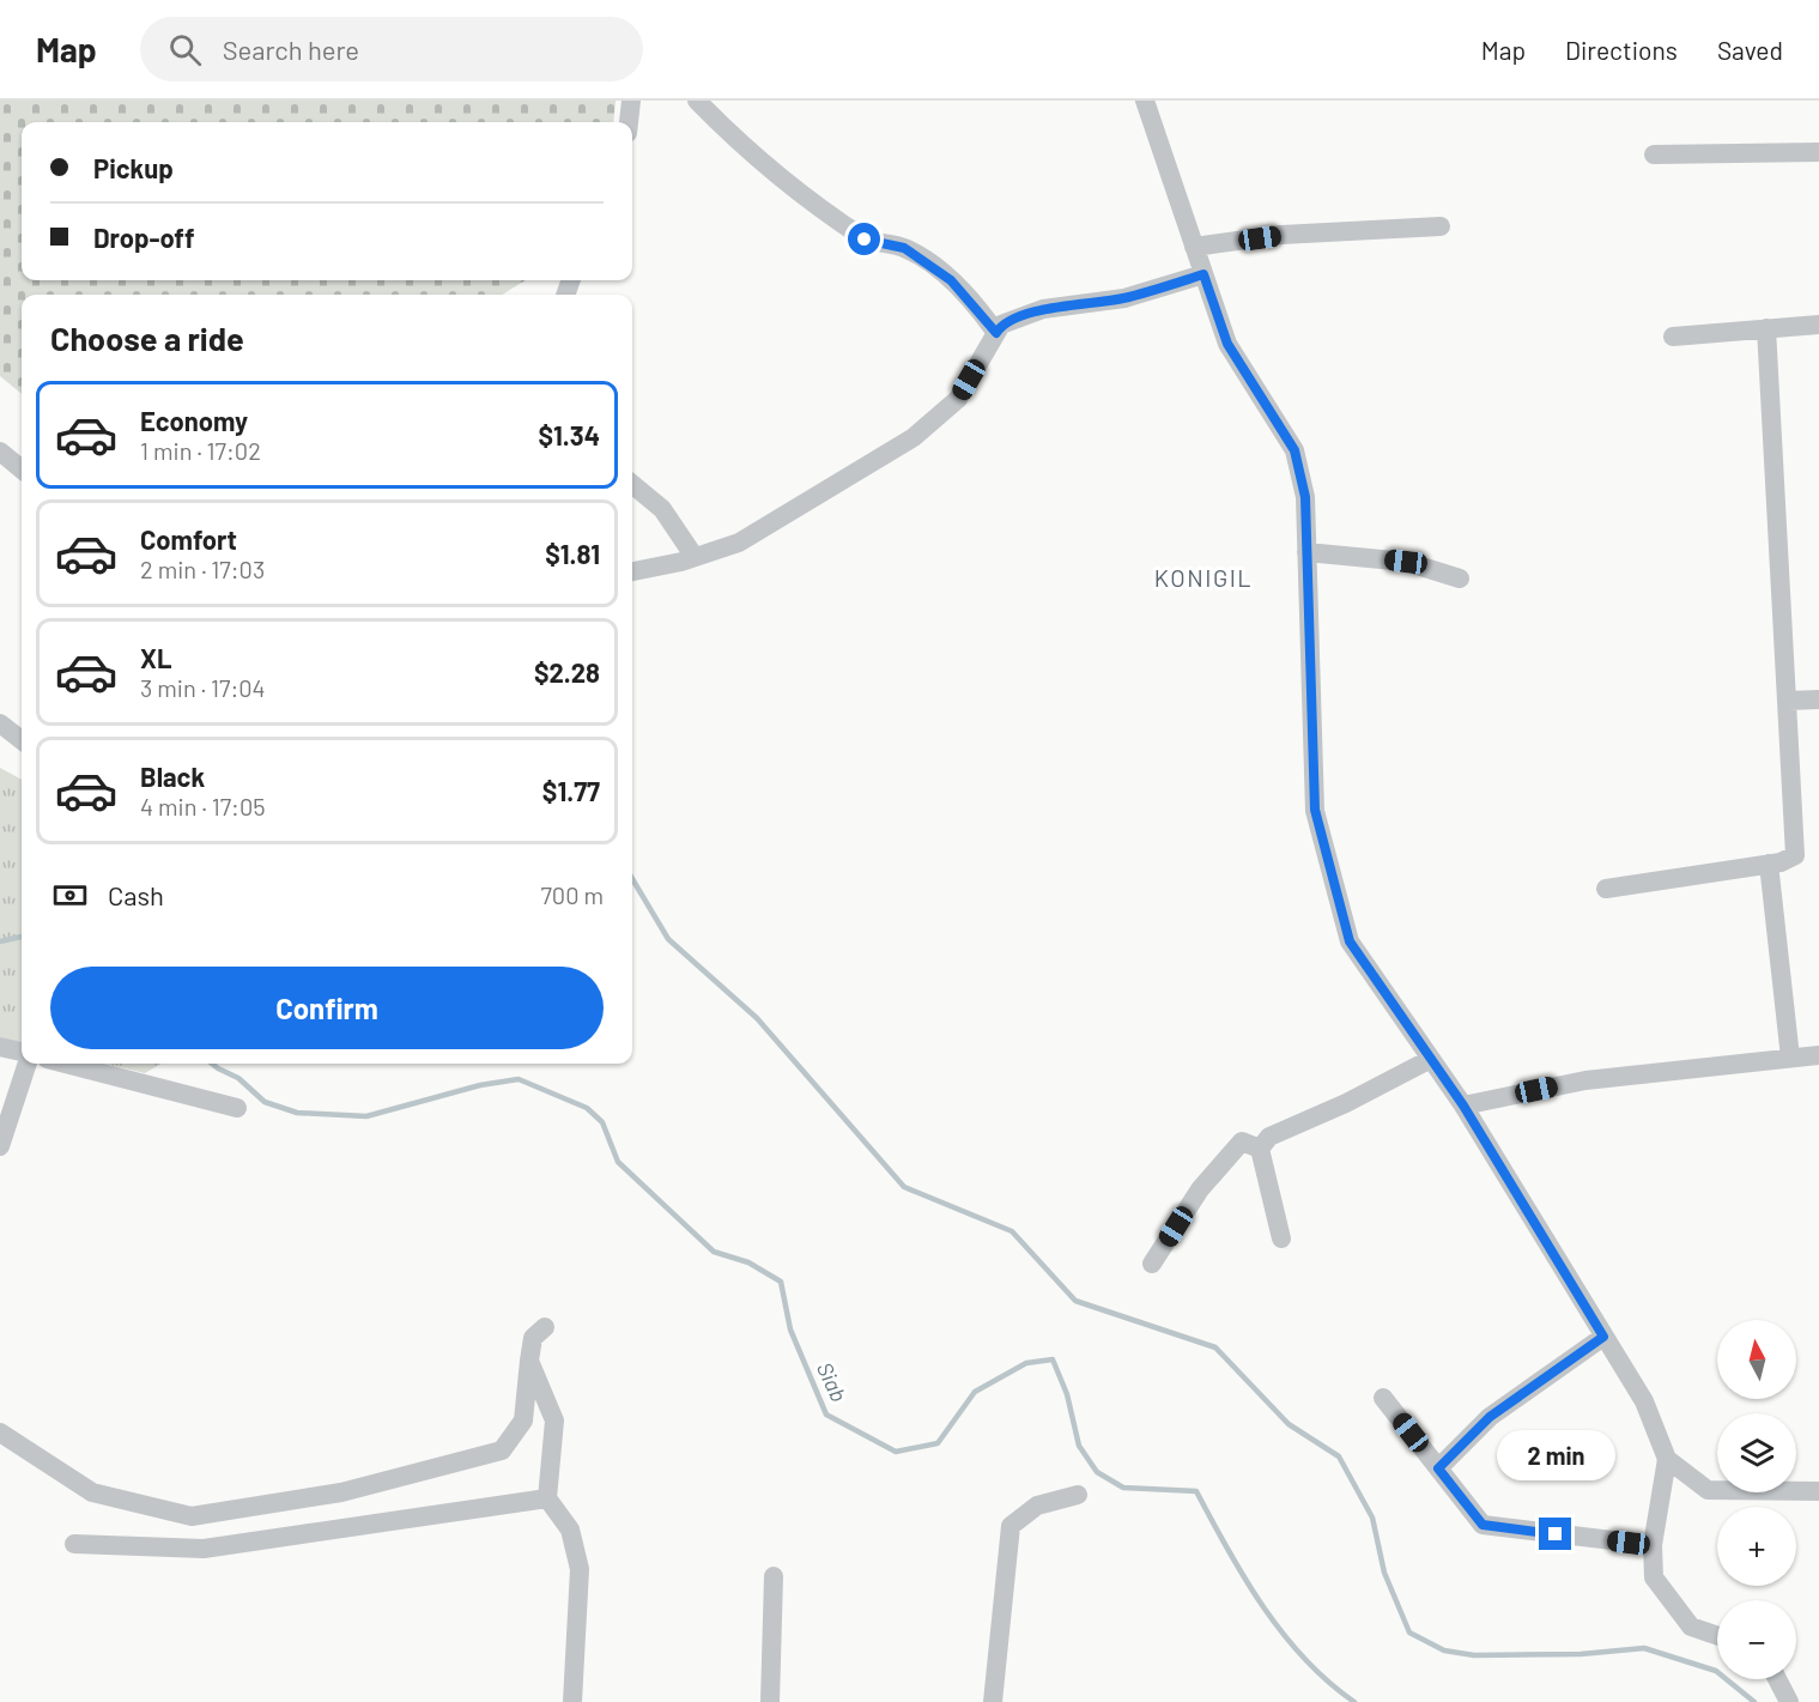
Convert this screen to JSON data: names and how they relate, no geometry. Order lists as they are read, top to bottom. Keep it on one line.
{"districts":["KONIGIL"],"water":["Siab"],"north":"top","page":{"header":"Map","search":"Search here","nav":["Map","Directions","Saved"],"banner":["Pickup","Drop-off"],"heading":"Choose a ride","list":[{"name":"Economy","note":"1 min · 17:02","value":"$1.34"},{"name":"Comfort","note":"2 min · 17:03","value":"$1.81"},{"name":"XL","note":"3 min · 17:04","value":"$2.28"},{"name":"Black","note":"4 min · 17:05","value":"$1.77"}],"pay":["Cash","700 m"],"buttons":"Confirm","map_buttons":["+","−"],"bubble":"2 min"}}
